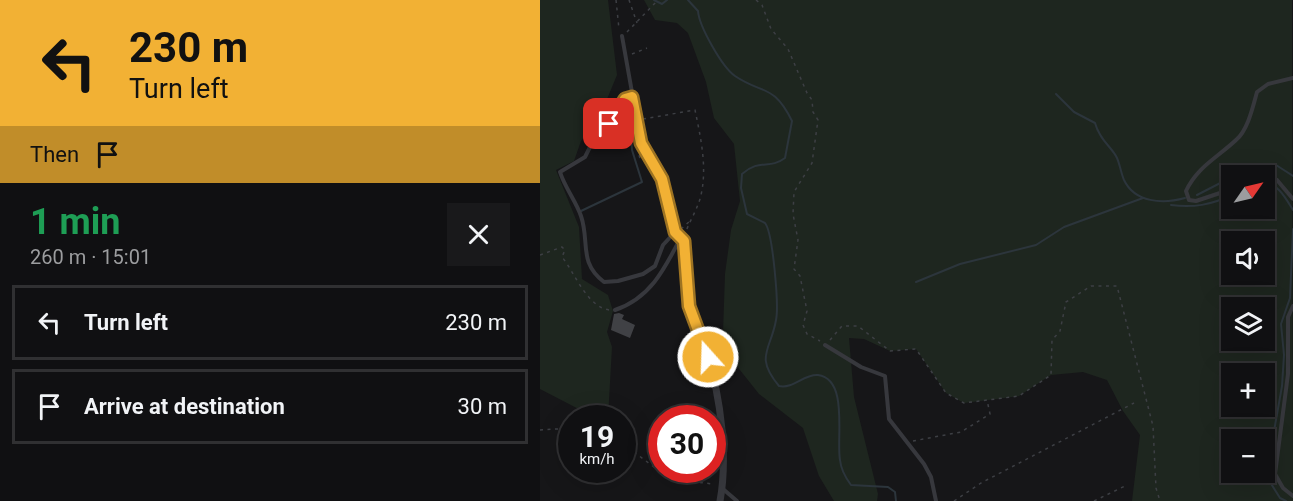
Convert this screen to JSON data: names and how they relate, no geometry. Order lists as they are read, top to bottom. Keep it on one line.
{"north":"top right","page":{"turn":["230 m","Turn left"],"then":"Then","map_buttons":["+","−"],"heading":["1 min","260 m · 15:01"],"list":[{"name":"Turn left","value":"230 m"},{"name":"Arrive at destination","value":"30 m"}],"speed":"19 km/h","limit":"30"}}
